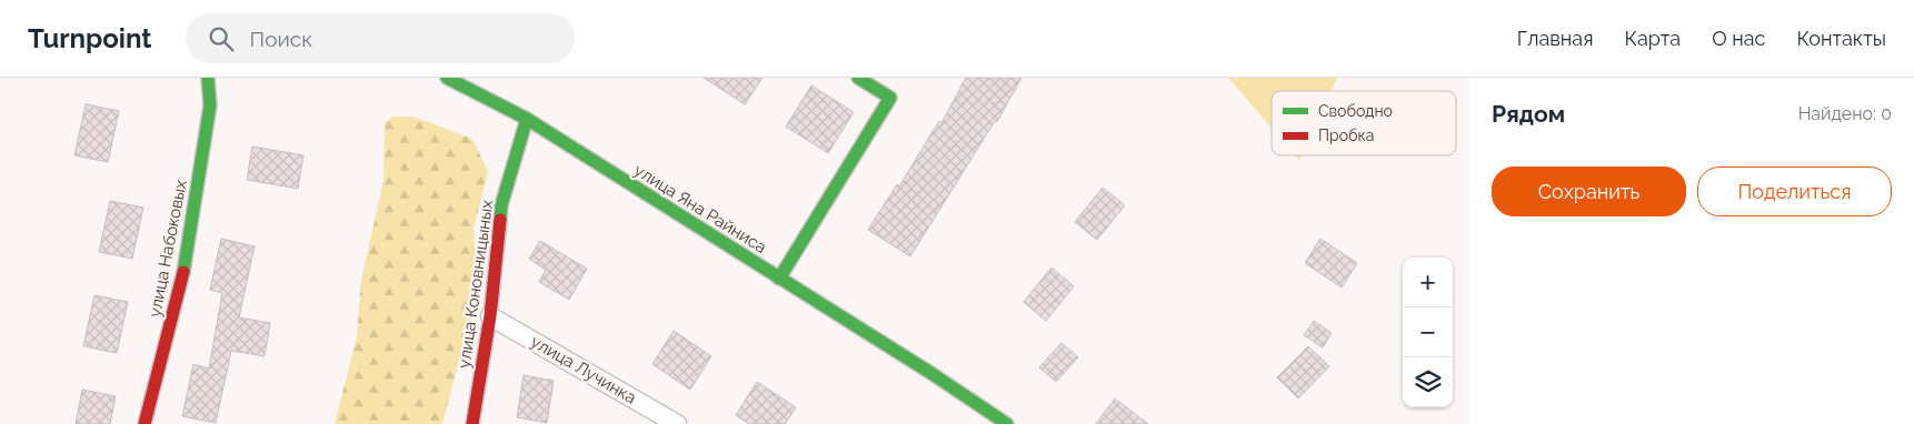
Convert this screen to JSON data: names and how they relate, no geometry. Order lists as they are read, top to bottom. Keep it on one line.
{"streets":{"street":["улица Яна Райниса","улица Набоковых","улица Коновницыных","улица Лучинка"]},"crossings":[["улица Яна Райниса","улица Коновницыных"],["улица Коновницыных","улица Лучинка"]],"legend":["Свободно","Пробка"],"page":{"header":"Turnpoint","search":"Поиск","nav":["Главная","Карта","О нас","Контакты"],"heading":["Рядом","Найдено: 0"],"buttons":["Сохранить","Поделиться"],"map_buttons":["+","−"]}}
